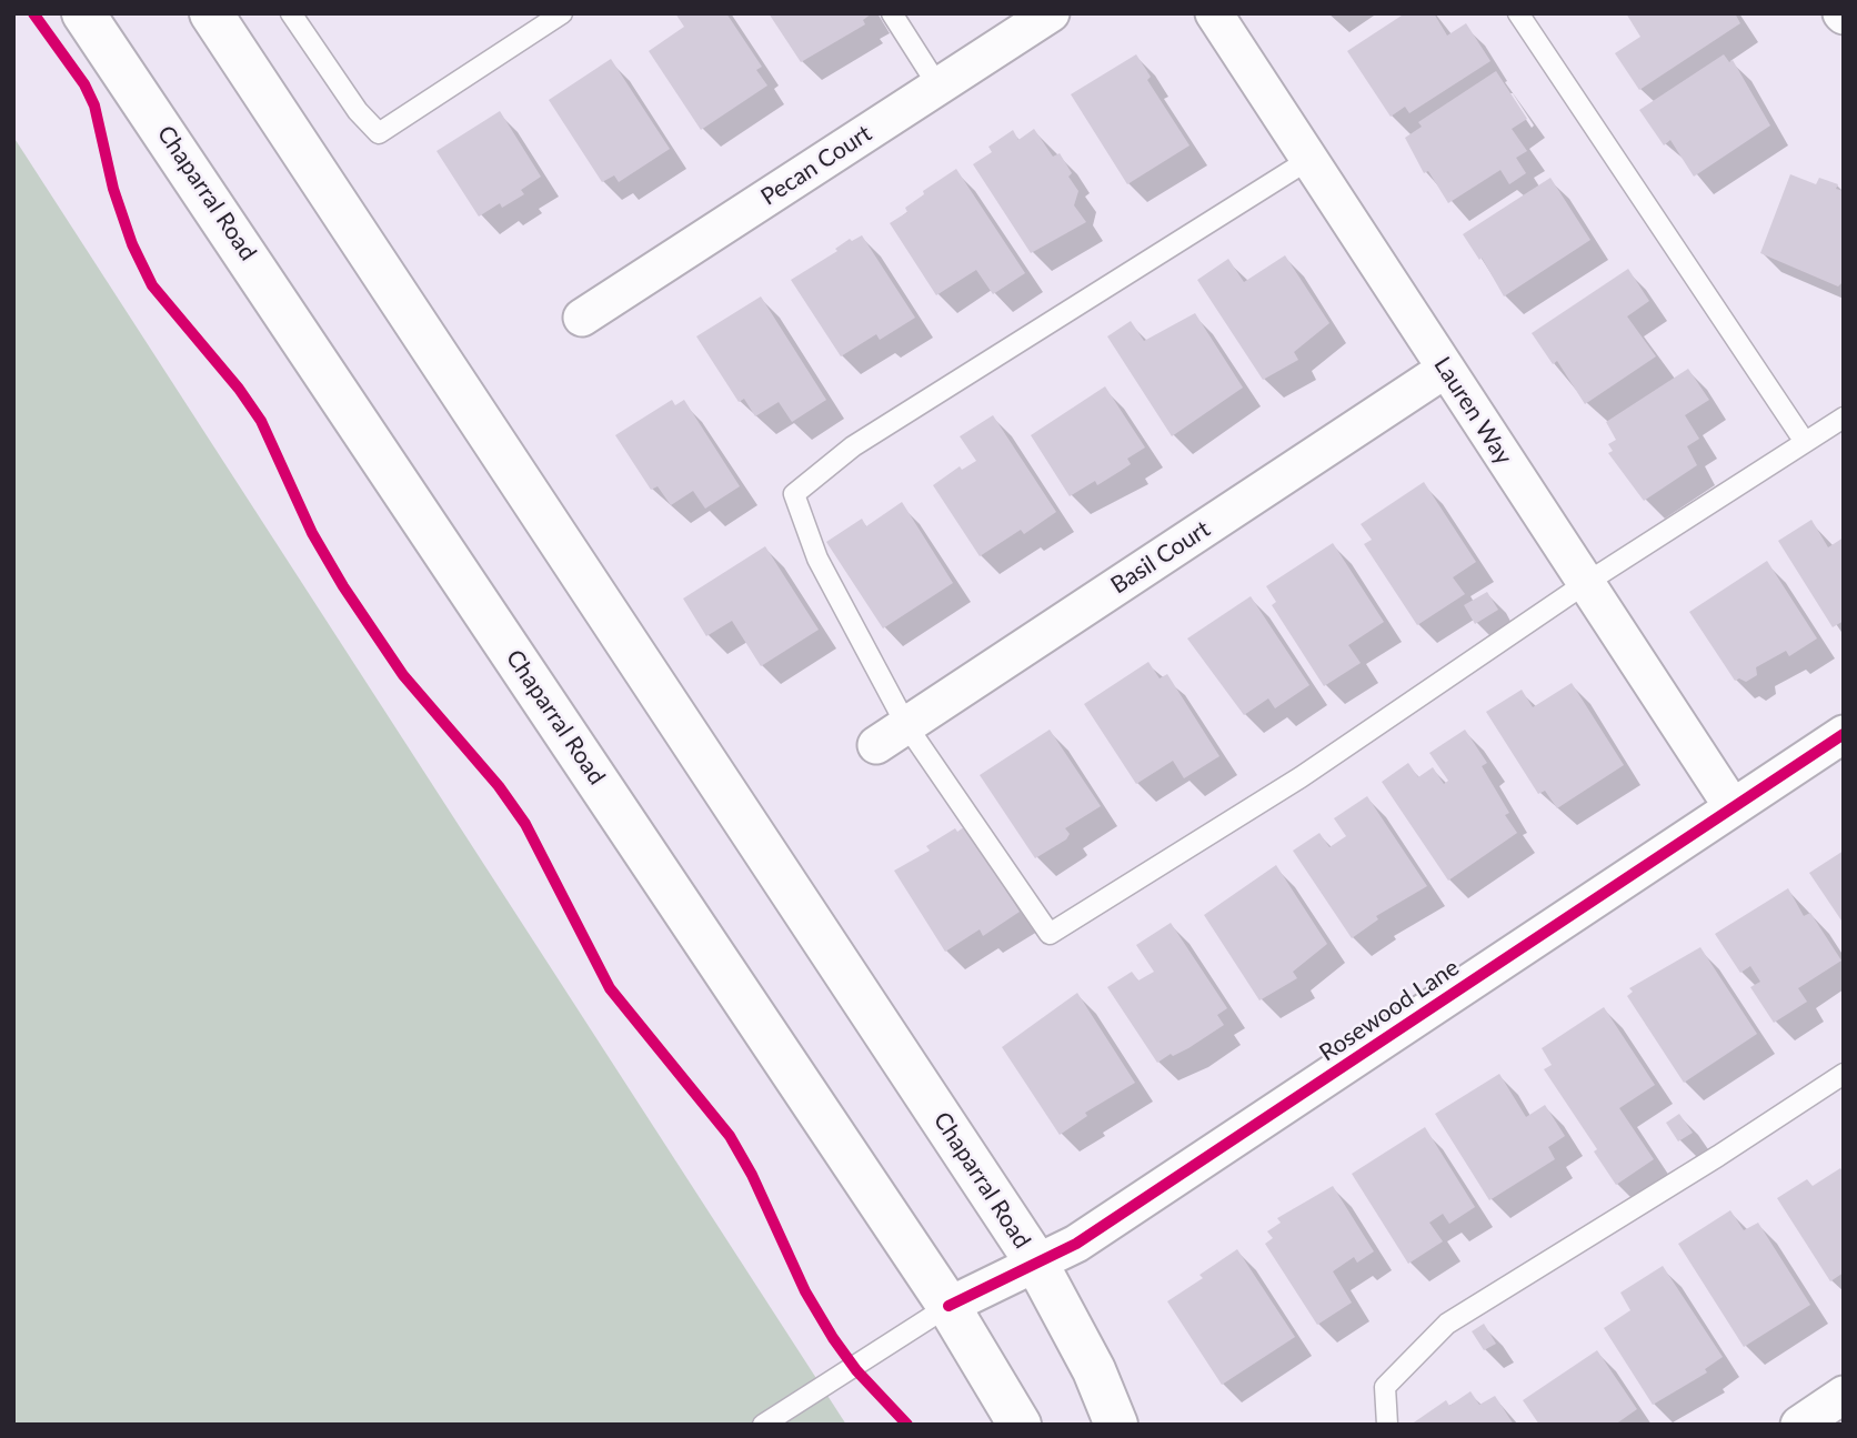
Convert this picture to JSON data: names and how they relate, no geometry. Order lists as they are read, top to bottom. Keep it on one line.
{"streets":{"main road":["Chaparral Road"],"street":["Pecan Court","Lauren Way","Basil Court","Rosewood Lane"]},"crossings":[["Chaparral Road","Rosewood Lane"],["Lauren Way","Basil Court"],["Lauren Way","Rosewood Lane"]]}
